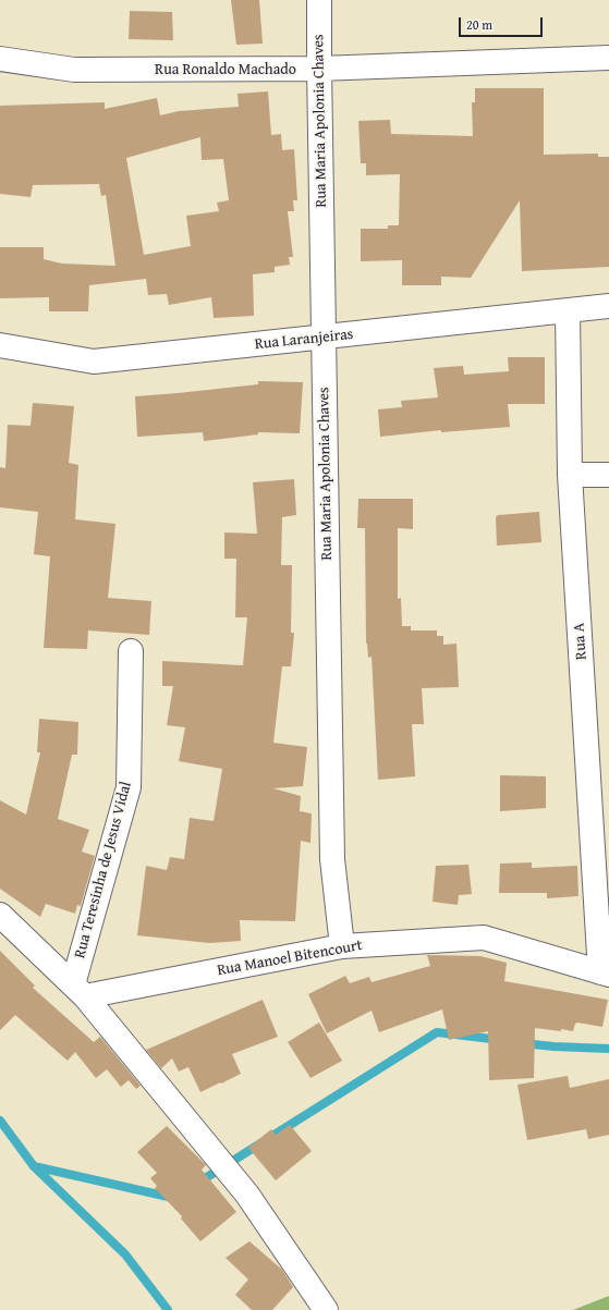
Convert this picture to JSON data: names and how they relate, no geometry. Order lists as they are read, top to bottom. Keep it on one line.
{"streets":{"street":["Rua Ronaldo Machado","Rua Maria Apolonia Chaves","Rua Laranjeiras","Rua A","Rua Teresinha de Jesus Vidal","Rua Manoel Bitencourt"]},"crossings":[["Rua Ronaldo Machado","Rua Maria Apolonia Chaves"],["Rua Maria Apolonia Chaves","Rua Laranjeiras"],["Rua Maria Apolonia Chaves","Rua Manoel Bitencourt"],["Rua Laranjeiras","Rua A"],["Rua A","Rua Manoel Bitencourt"],["Rua Teresinha de Jesus Vidal","Rua Manoel Bitencourt"]],"scale_bar":"20 m"}
